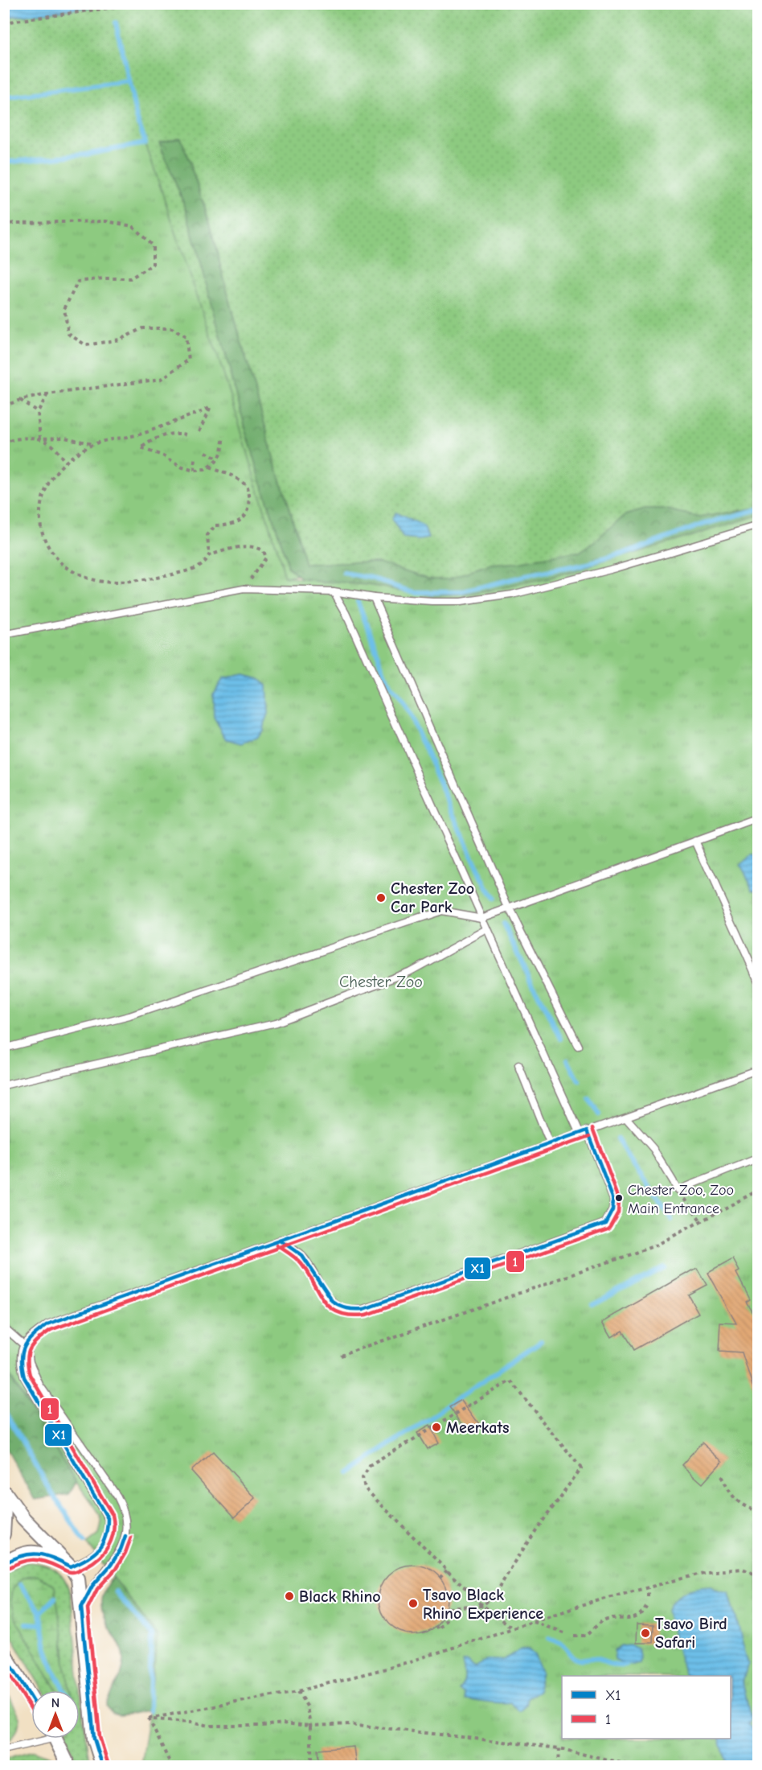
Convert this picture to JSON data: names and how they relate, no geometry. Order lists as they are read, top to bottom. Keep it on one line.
{"parks":["Chester Zoo"],"places":["Chester Zoo Car Park","Chester Zoo, Zoo Main Entrance","Meerkats","Black Rhino","Tsavo Black Rhino Experience","Tsavo Bird Safari"],"lines":["transit line 1","transit line X1"],"legend":["X1","1"],"north":"top"}
